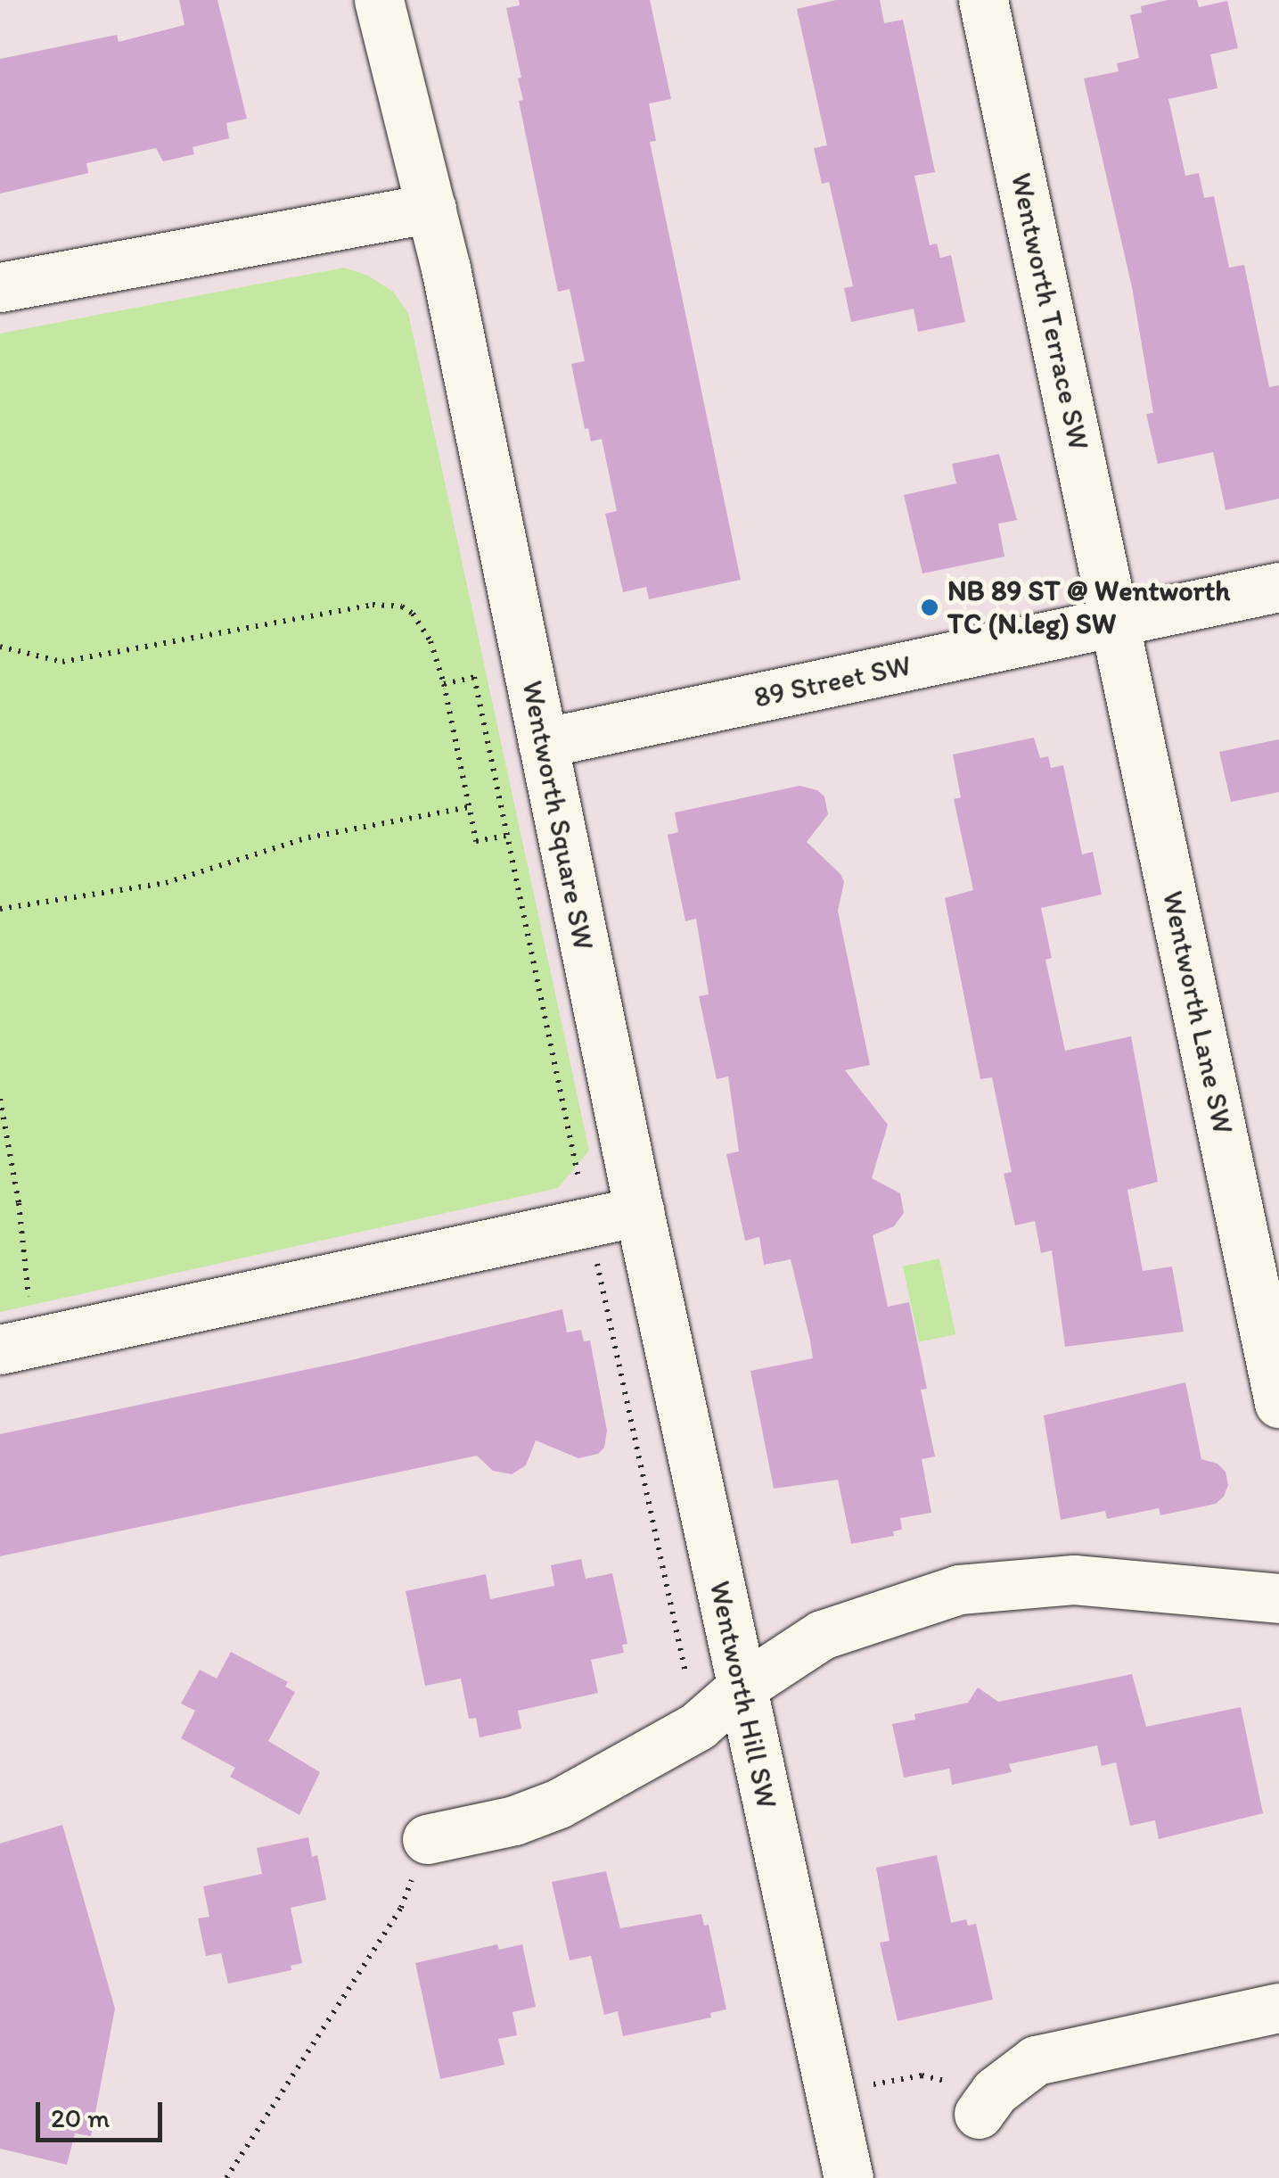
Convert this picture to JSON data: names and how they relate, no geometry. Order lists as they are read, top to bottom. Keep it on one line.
{"streets":{"street":["Wentworth Terrace SW","89 Street SW","Wentworth Square SW","Wentworth Lane SW","Wentworth Hill SW"]},"crossings":[["Wentworth Terrace SW","89 Street SW"],["Wentworth Terrace SW","Wentworth Lane SW"],["89 Street SW","Wentworth Square SW"],["89 Street SW","Wentworth Lane SW"],["Wentworth Square SW","Wentworth Hill SW"]],"places":["NB 89 ST @ Wentworth TC (N.leg) SW"],"scale_bar":"20 m"}
